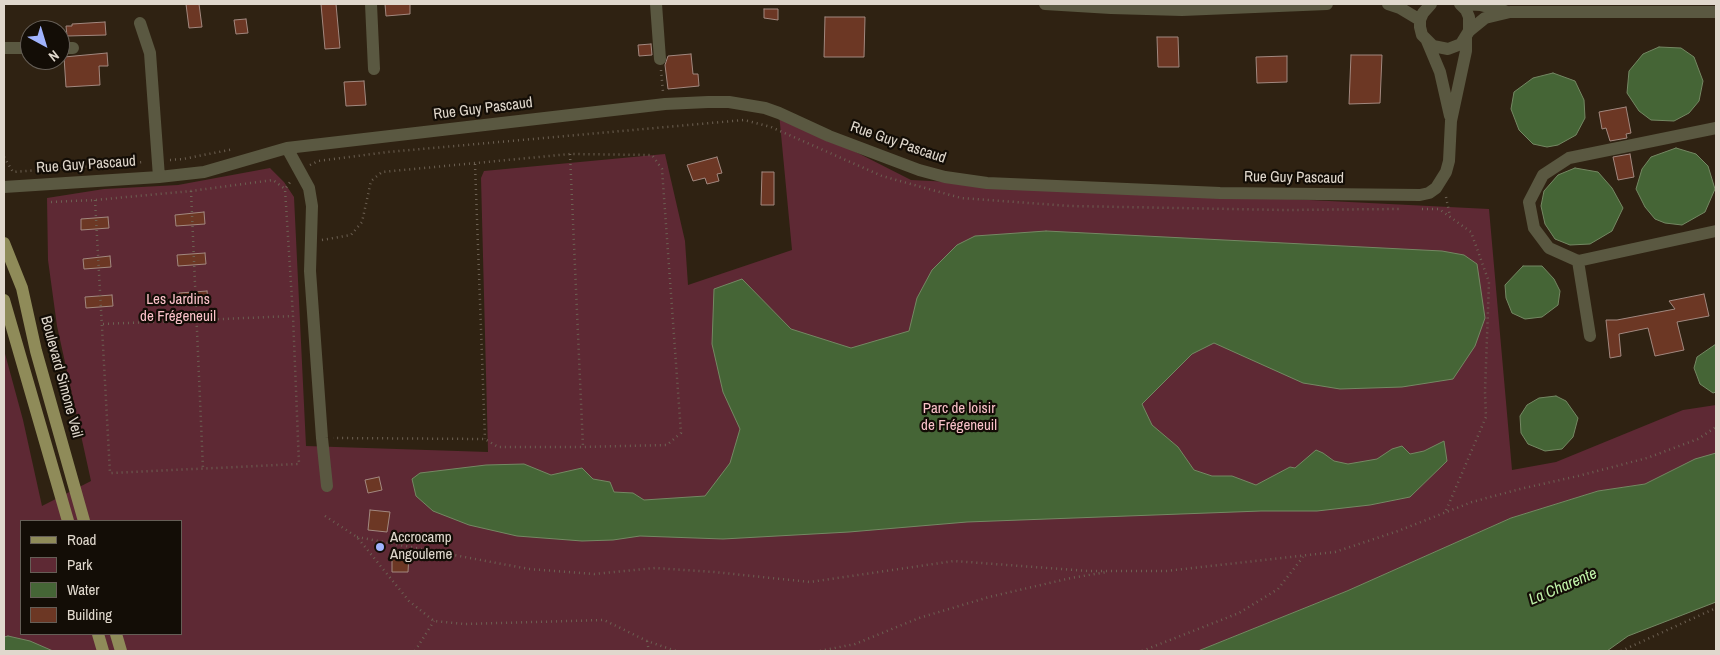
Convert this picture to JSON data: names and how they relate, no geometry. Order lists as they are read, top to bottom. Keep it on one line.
{"streets":{"main road":["Boulevard Simone Veil"],"street":["Rue Guy Pascaud"]},"water":["La Charente"],"parks":["Les Jardins de Frégeneuil","Parc de loisir de Frégeneuil"],"places":["Accrocamp Angouleme"],"legend":["Road","Park","Water","Building"],"north":"bottom right"}
